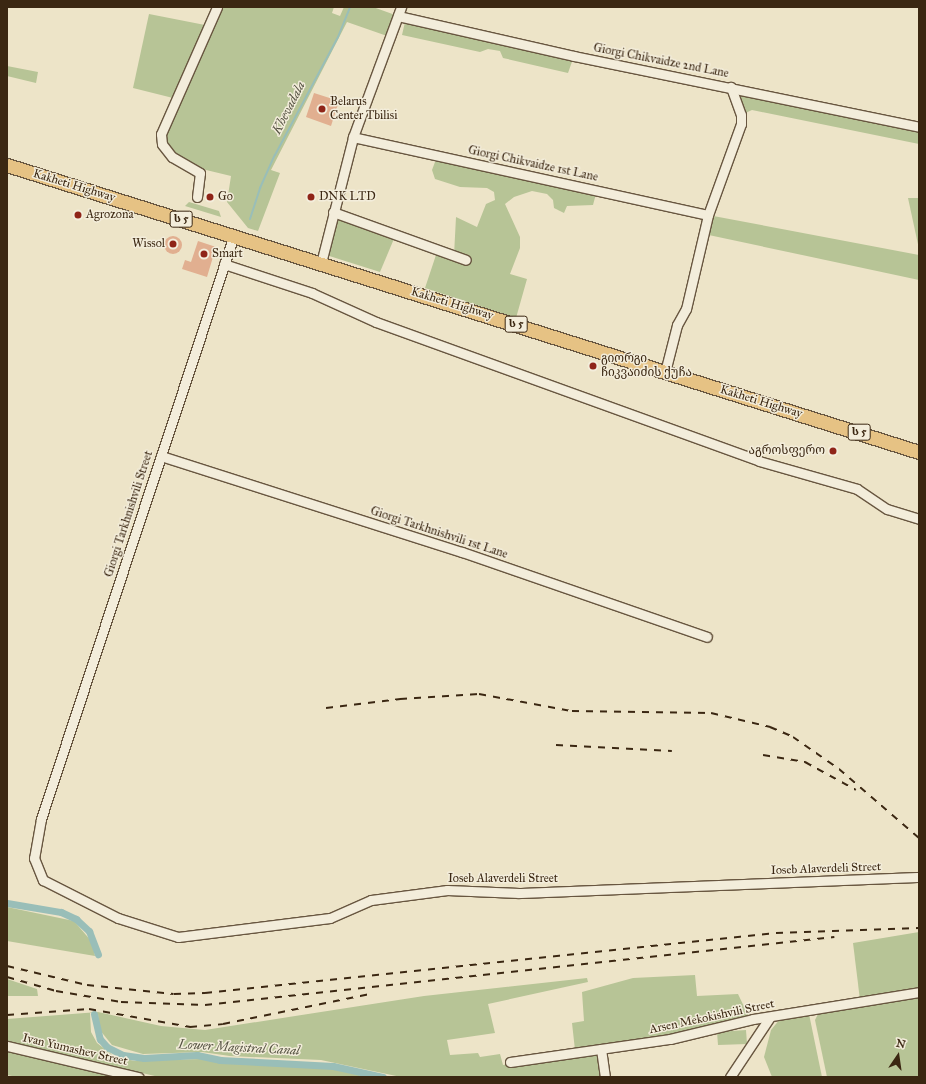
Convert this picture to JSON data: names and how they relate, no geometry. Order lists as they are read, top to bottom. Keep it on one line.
{"streets":{"highway":["Kakheti Highway","ს 5"],"street":["Giorgi Chikvaidze 2nd Lane","Giorgi Chikvaidze 1st Lane","Giorgi Tarkhnishvili Street","Giorgi Tarkhnishvili 1st Lane","Ioseb Alaverdeli Street","Arsen Mekokishvili Street","Ivan Yumashev Street"]},"crossings":[["Kakheti Highway","Giorgi Tarkhnishvili Street"],["Giorgi Tarkhnishvili Street","Giorgi Tarkhnishvili 1st Lane"],["Giorgi Tarkhnishvili Street","Ioseb Alaverdeli Street"]],"water":["Khevadala","Lower Magistral Canal"],"places":["Belarus Center Tbilisi","Go","DNK LTD","Agrozona","Wissol","Smart","გიორგი ჩიკვაიძის ქუჩა","აგროსფერო"],"north":"top"}
